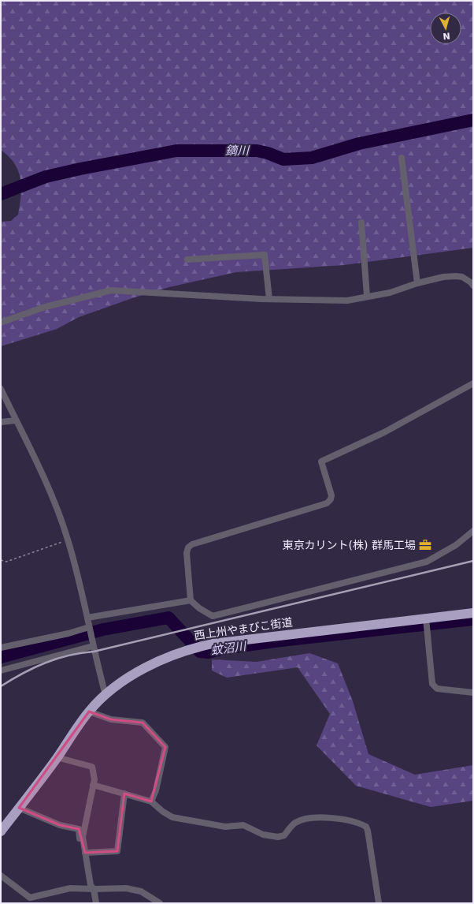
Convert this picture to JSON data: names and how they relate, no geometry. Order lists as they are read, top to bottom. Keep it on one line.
{"streets":{"highway":["西上州やまびこ街道"]},"water":["鏑川","蚊沼川"],"places":{"office":["東京カリント(株) 群馬工場"]},"north":"bottom"}
